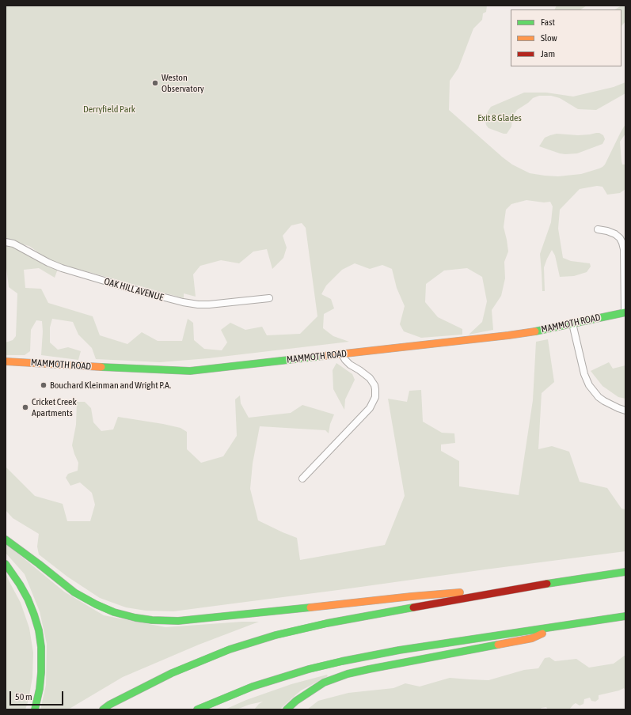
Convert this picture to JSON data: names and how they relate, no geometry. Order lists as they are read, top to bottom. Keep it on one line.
{"streets":{"main road":["MAMMOTH ROAD"],"street":["OAK HILL AVENUE"]},"parks":["Derryfield Park","Exit 8 Glades"],"places":["Weston Observatory","Bouchard Kleinman and Wright P.A.","Cricket Creek Apartments"],"legend":["Fast","Slow","Jam"],"scale_bar":"50 m"}
